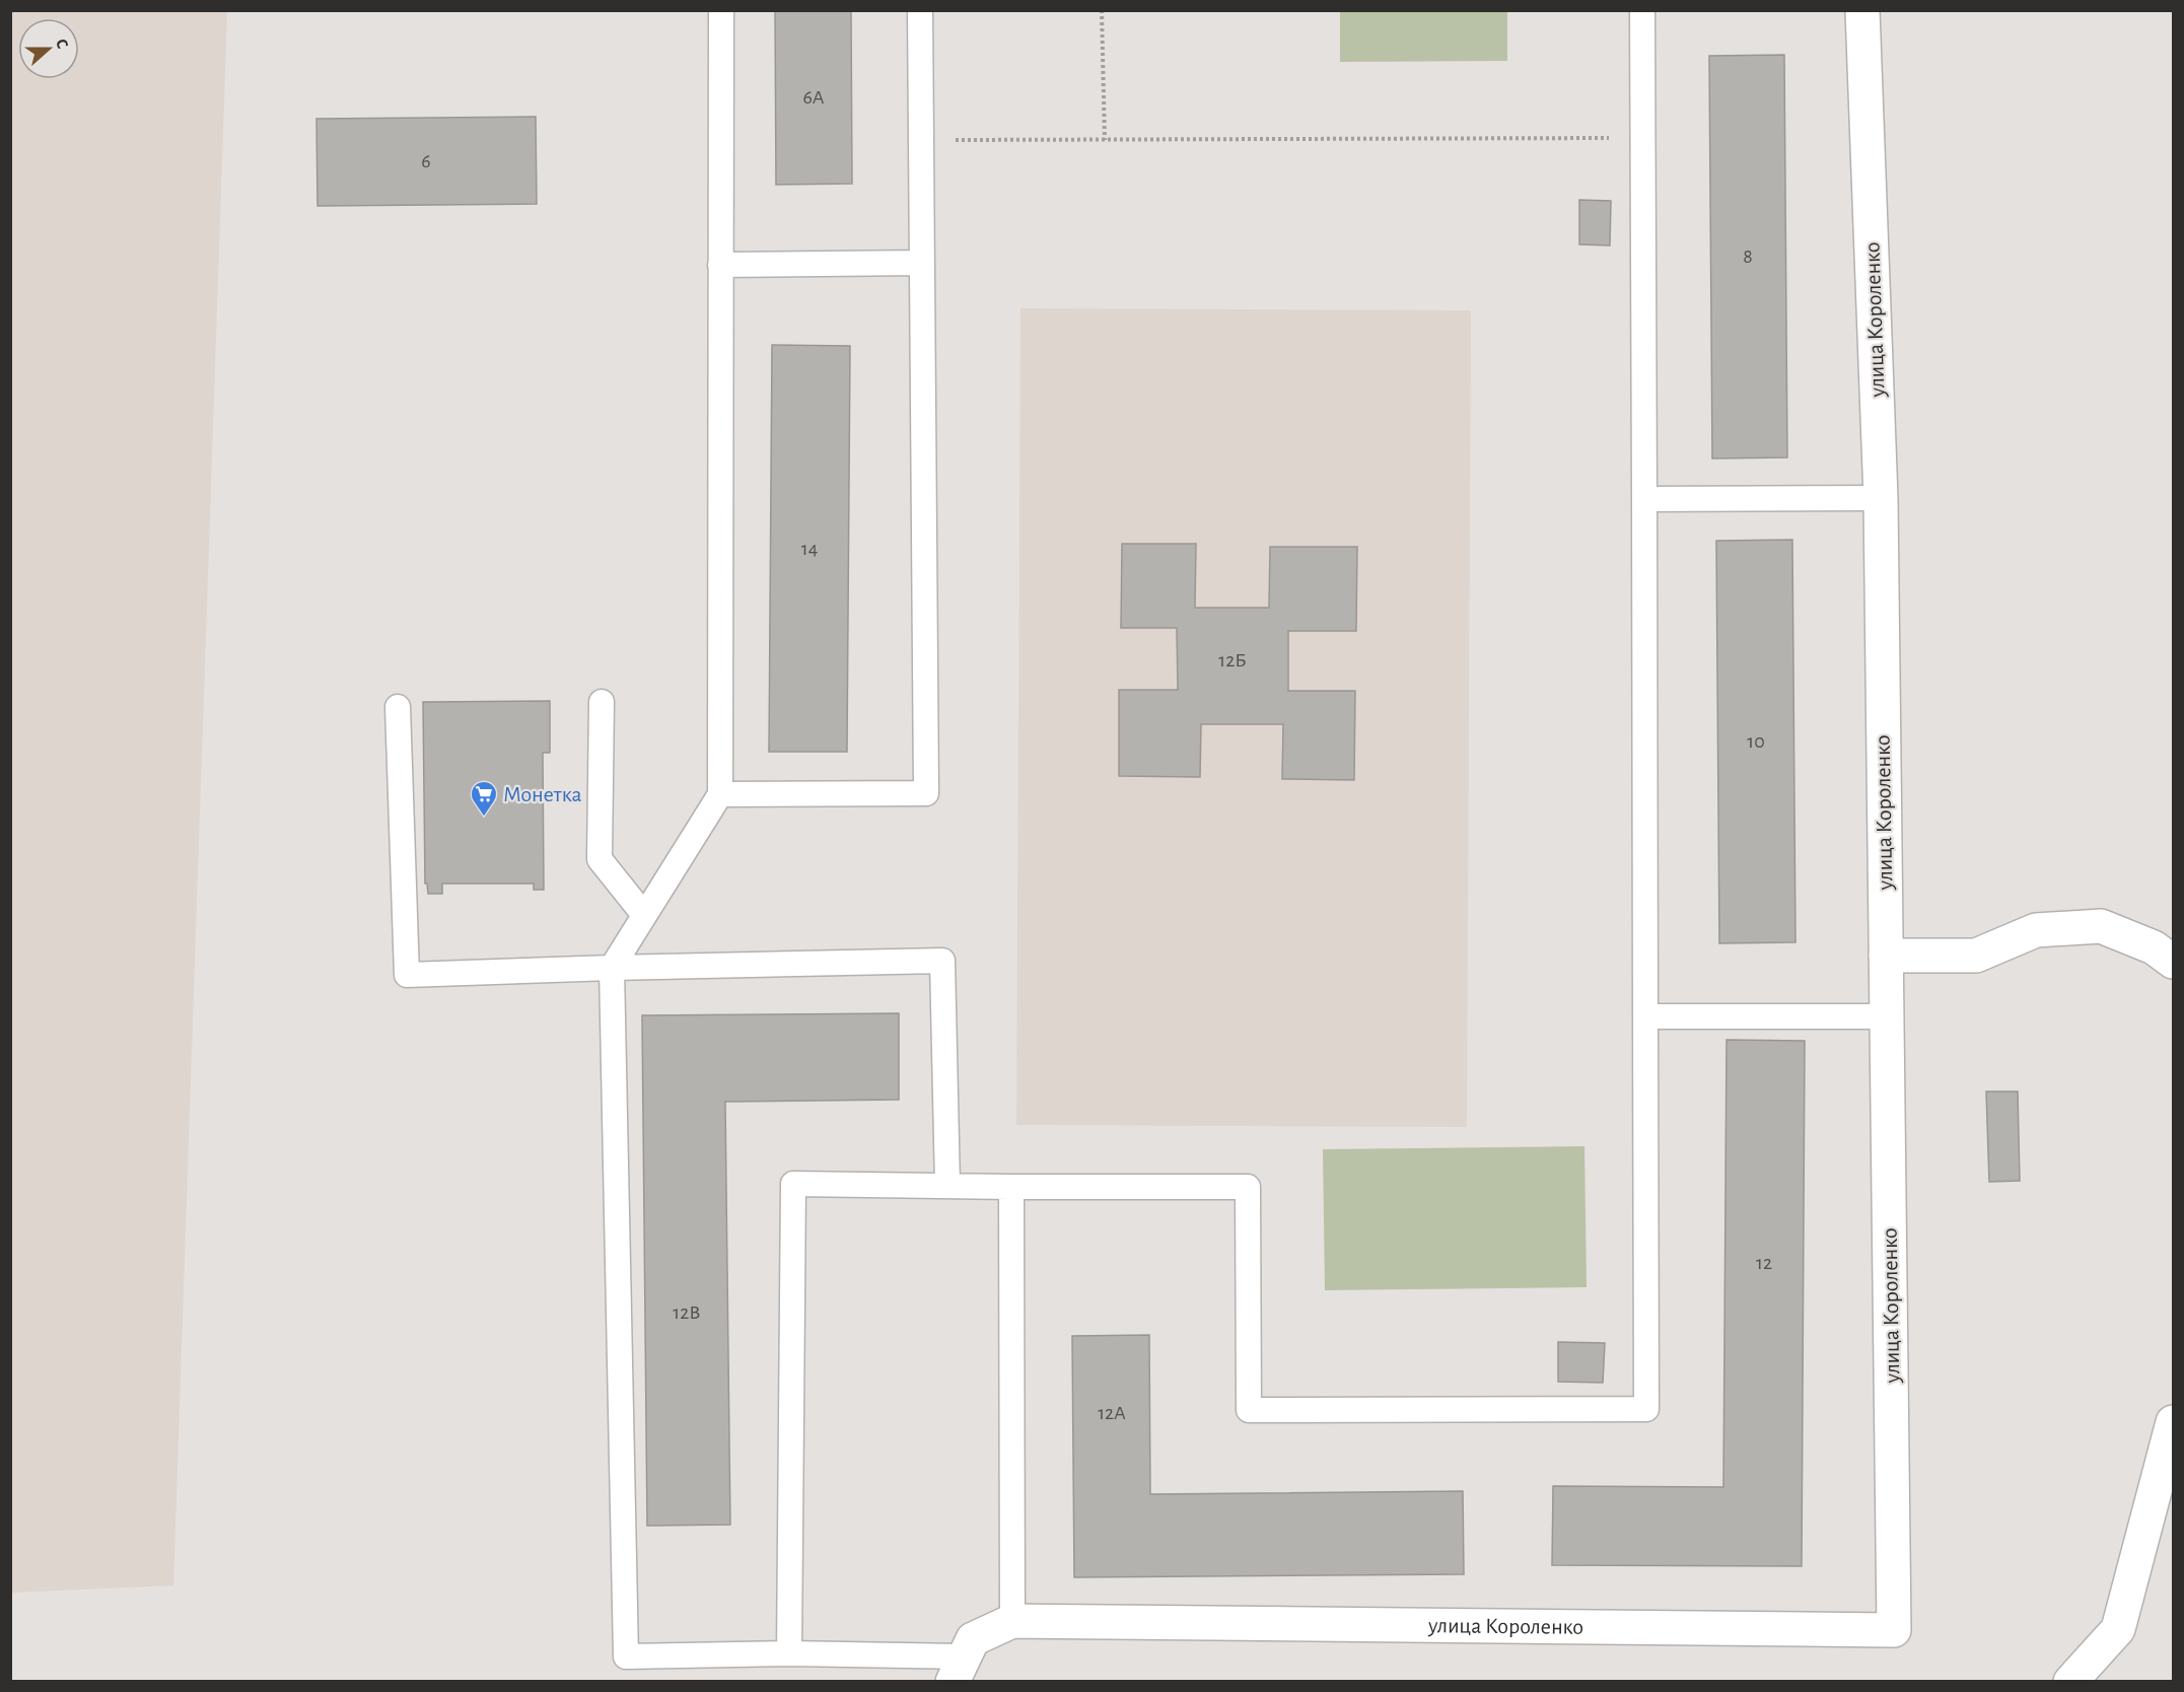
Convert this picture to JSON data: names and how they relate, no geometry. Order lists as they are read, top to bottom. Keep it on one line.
{"streets":{"street":["улица Короленко"]},"places":{"supermarket":["Монетка"]},"house_numbers":["6А","6","8","14","12Б","10","12","12В","12А"],"north":"right"}
